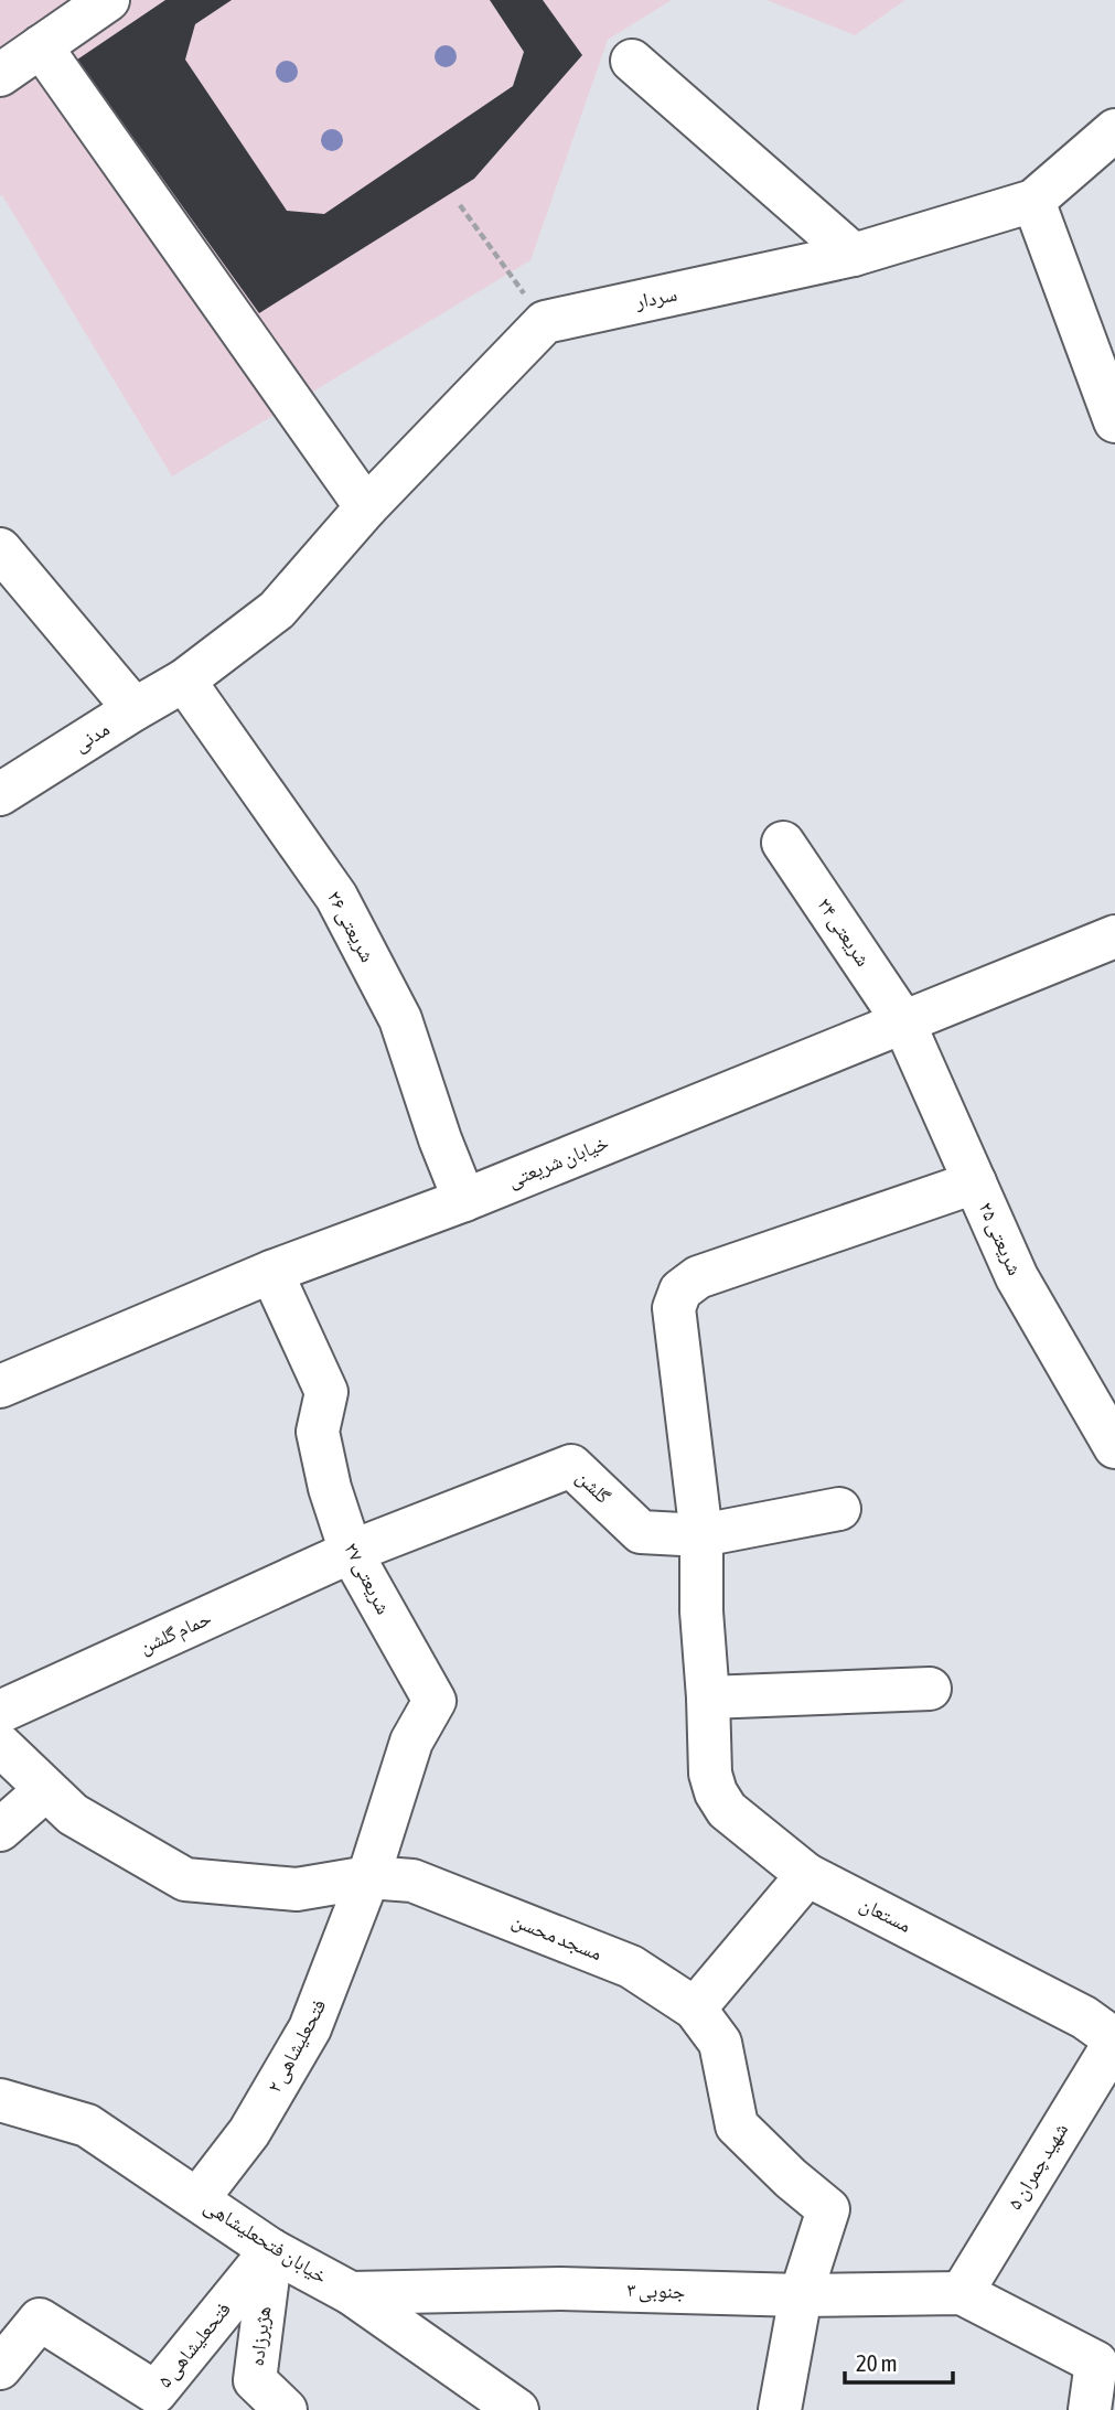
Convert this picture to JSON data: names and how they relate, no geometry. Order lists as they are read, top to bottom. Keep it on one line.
{"streets":{"street":["سردار","مدنی","شریعتی ۲۶","شریعتی ۲۴","خیابان شریعتی","شریعتی ۲۵","گلشن","شریعتی ۲۷","حمام گلشن","مستعان","مسجد محسن","فتحعلیشاهی ۲","شهید چمران ۵","خیابان فتحعلیشاهی","۳ جنوبی","هژبرزاده","فتحعلیشاهی ۵"]},"crossings":[["مدنی","شریعتی ۲۶"],["شریعتی ۲۶","خیابان شریعتی"],["شریعتی ۲۴","خیابان شریعتی"],["شریعتی ۲۴","شریعتی ۲۵"],["خیابان شریعتی","شریعتی ۲۵"],["خیابان شریعتی","شریعتی ۲۷"],["شریعتی ۲۵","مستعان"],["گلشن","شریعتی ۲۷"],["گلشن","حمام گلشن"],["گلشن","مستعان"],["شریعتی ۲۷","حمام گلشن"],["شریعتی ۲۷","مسجد محسن"],["شریعتی ۲۷","فتحعلیشاهی ۲"],["مستعان","شهید چمران ۵"],["مسجد محسن","فتحعلیشاهی ۲"],["مسجد محسن","۳ جنوبی"],["فتحعلیشاهی ۲","خیابان فتحعلیشاهی"],["شهید چمران ۵","۳ جنوبی"],["خیابان فتحعلیشاهی","۳ جنوبی"],["خیابان فتحعلیشاهی","هژبرزاده"],["خیابان فتحعلیشاهی","فتحعلیشاهی ۵"],["هژبرزاده","فتحعلیشاهی ۵"]],"scale_bar":"20 m"}
